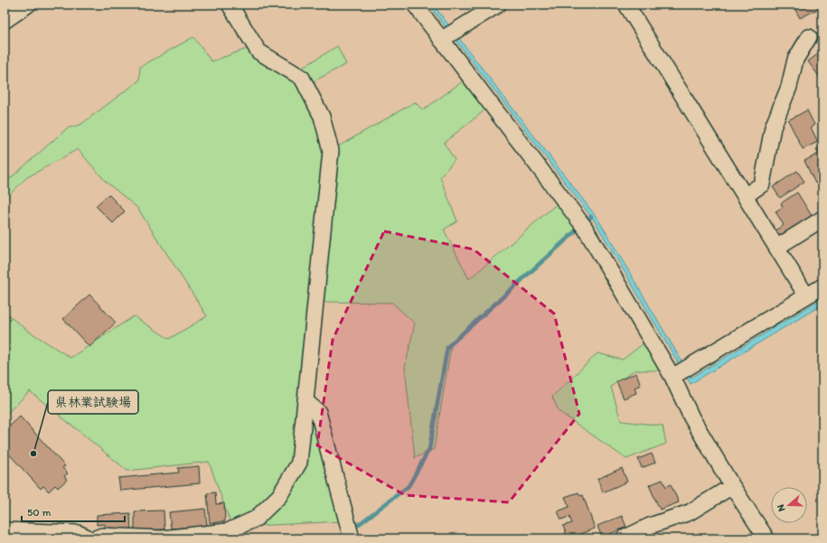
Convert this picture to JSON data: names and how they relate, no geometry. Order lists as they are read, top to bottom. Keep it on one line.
{"places":["県林業試験場"],"scale_bar":"50 m","north":"left"}
